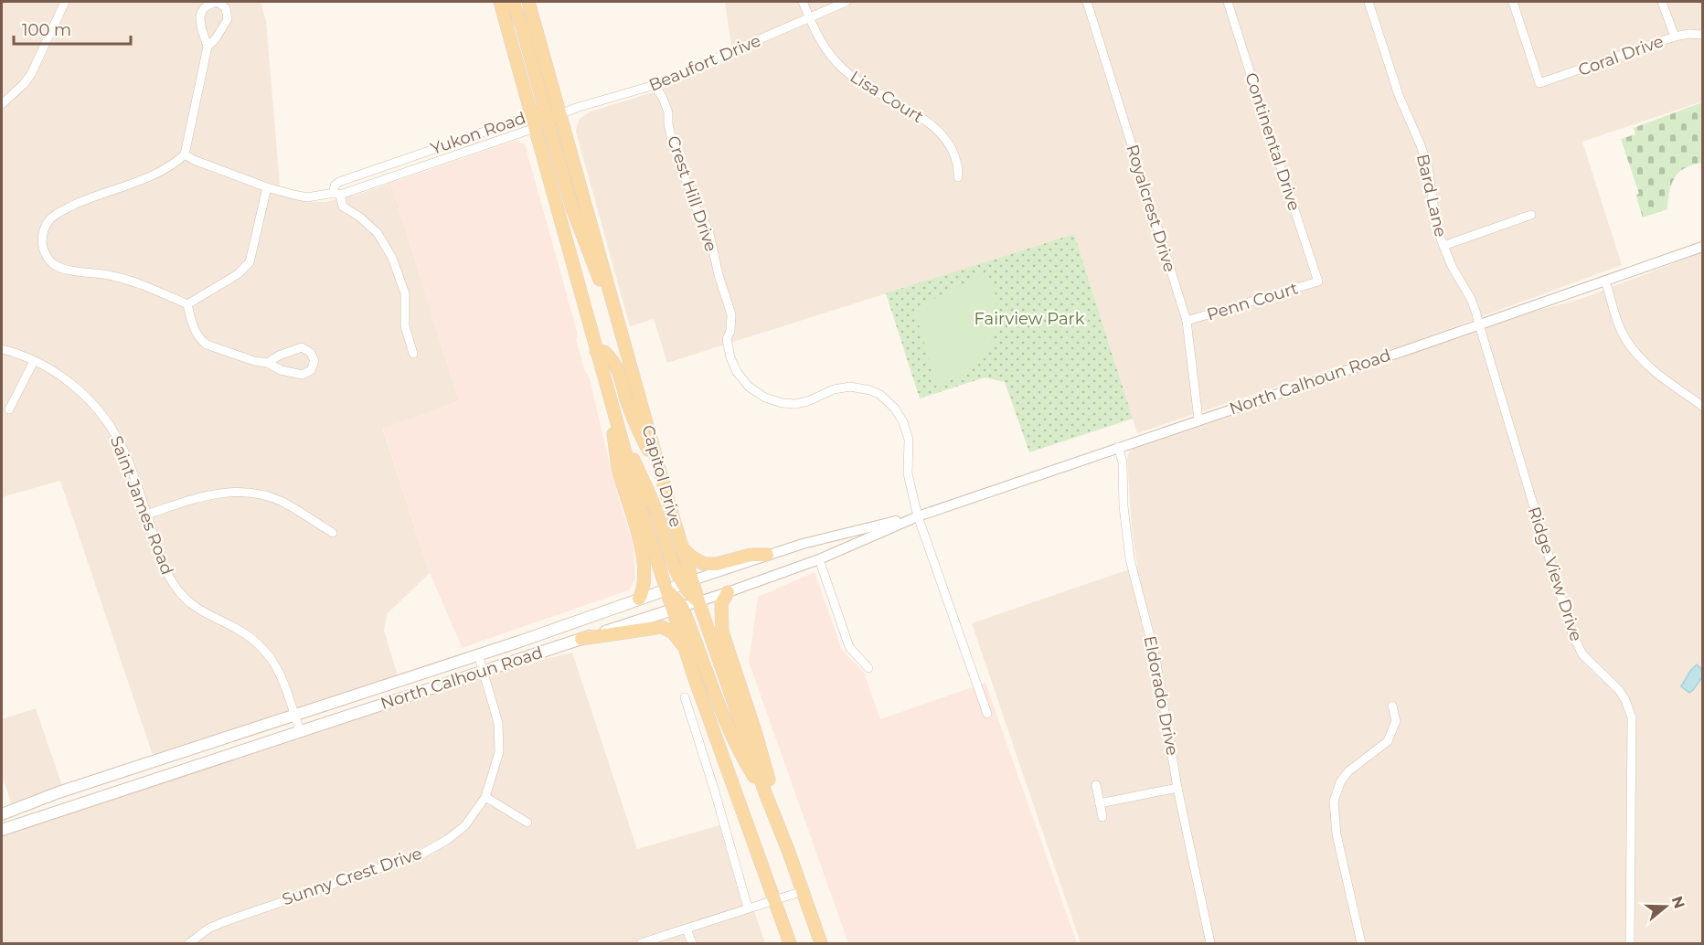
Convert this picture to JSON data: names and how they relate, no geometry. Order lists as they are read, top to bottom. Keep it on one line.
{"streets":{"main road":["North Calhoun Road","Capitol Drive"],"street":["Coral Drive","Beaufort Drive","Lisa Court","Yukon Road","Continental Drive","Crest Hill Drive","Bard Lane","Royalcrest Drive","Penn Court","Saint James Road","Ridge View Drive","Eldorado Drive","Sunny Crest Drive"]},"crossings":[["Beaufort Drive","Lisa Court"],["Beaufort Drive","Yukon Road"],["Beaufort Drive","Crest Hill Drive"],["Beaufort Drive","Capitol Drive"],["Yukon Road","Capitol Drive"],["Continental Drive","Penn Court"],["Crest Hill Drive","North Calhoun Road"],["Bard Lane","North Calhoun Road"],["Bard Lane","Ridge View Drive"],["Royalcrest Drive","Penn Court"],["Royalcrest Drive","North Calhoun Road"],["North Calhoun Road","Capitol Drive"],["North Calhoun Road","Saint James Road"],["North Calhoun Road","Ridge View Drive"],["North Calhoun Road","Eldorado Drive"],["North Calhoun Road","Sunny Crest Drive"]],"parks":["Fairview Park"],"scale_bar":"100 m","north":"right"}
